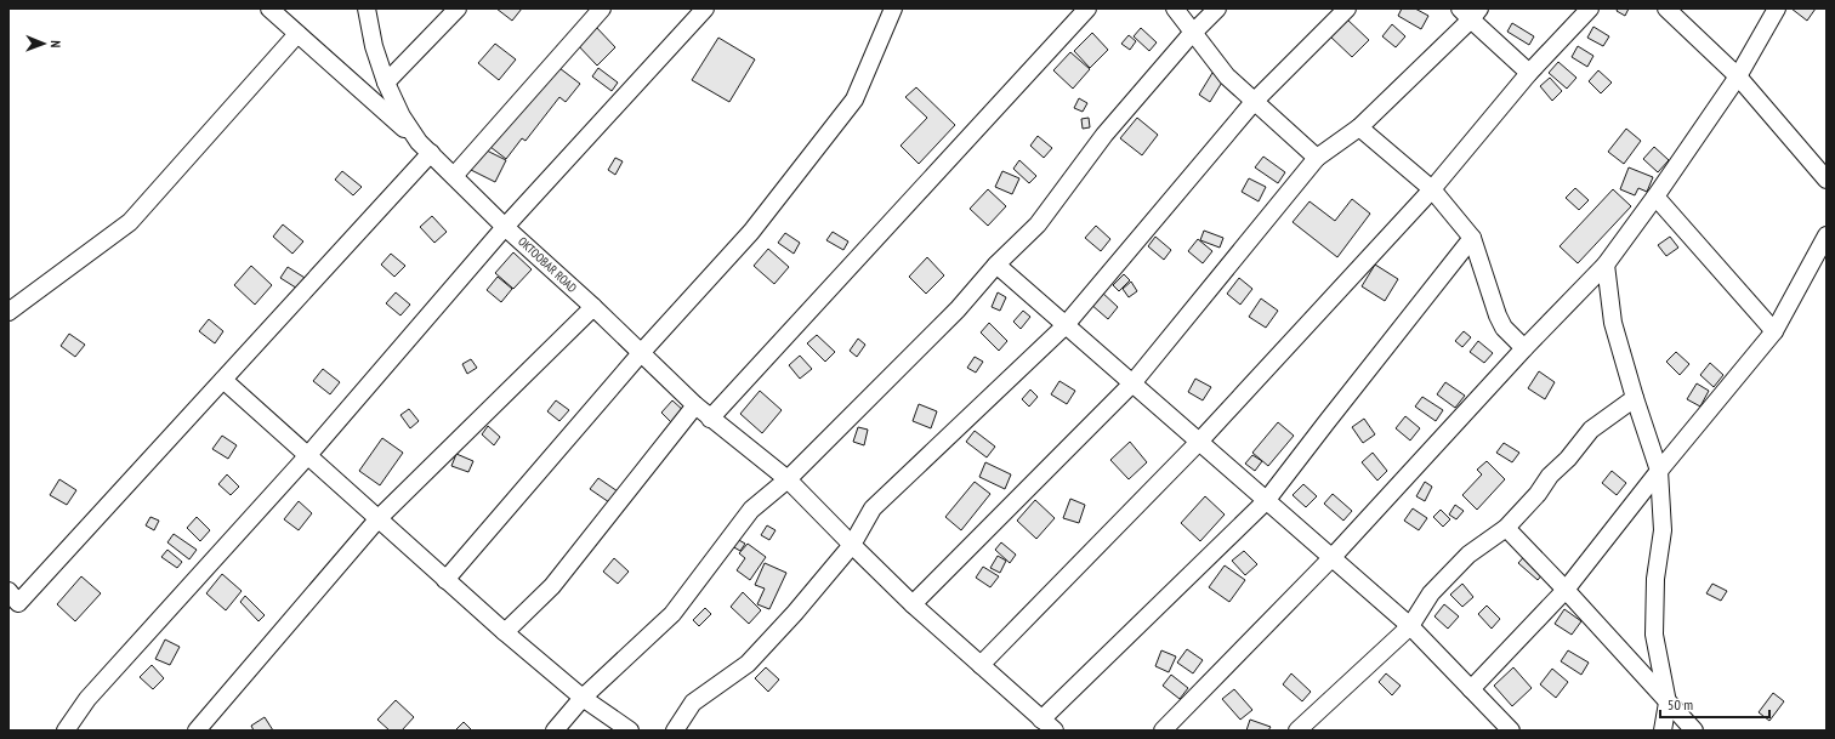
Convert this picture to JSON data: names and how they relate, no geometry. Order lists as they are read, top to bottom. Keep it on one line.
{"streets":{"street":["OKTOOBAR ROAD"]},"scale_bar":"50 m","north":"right"}
